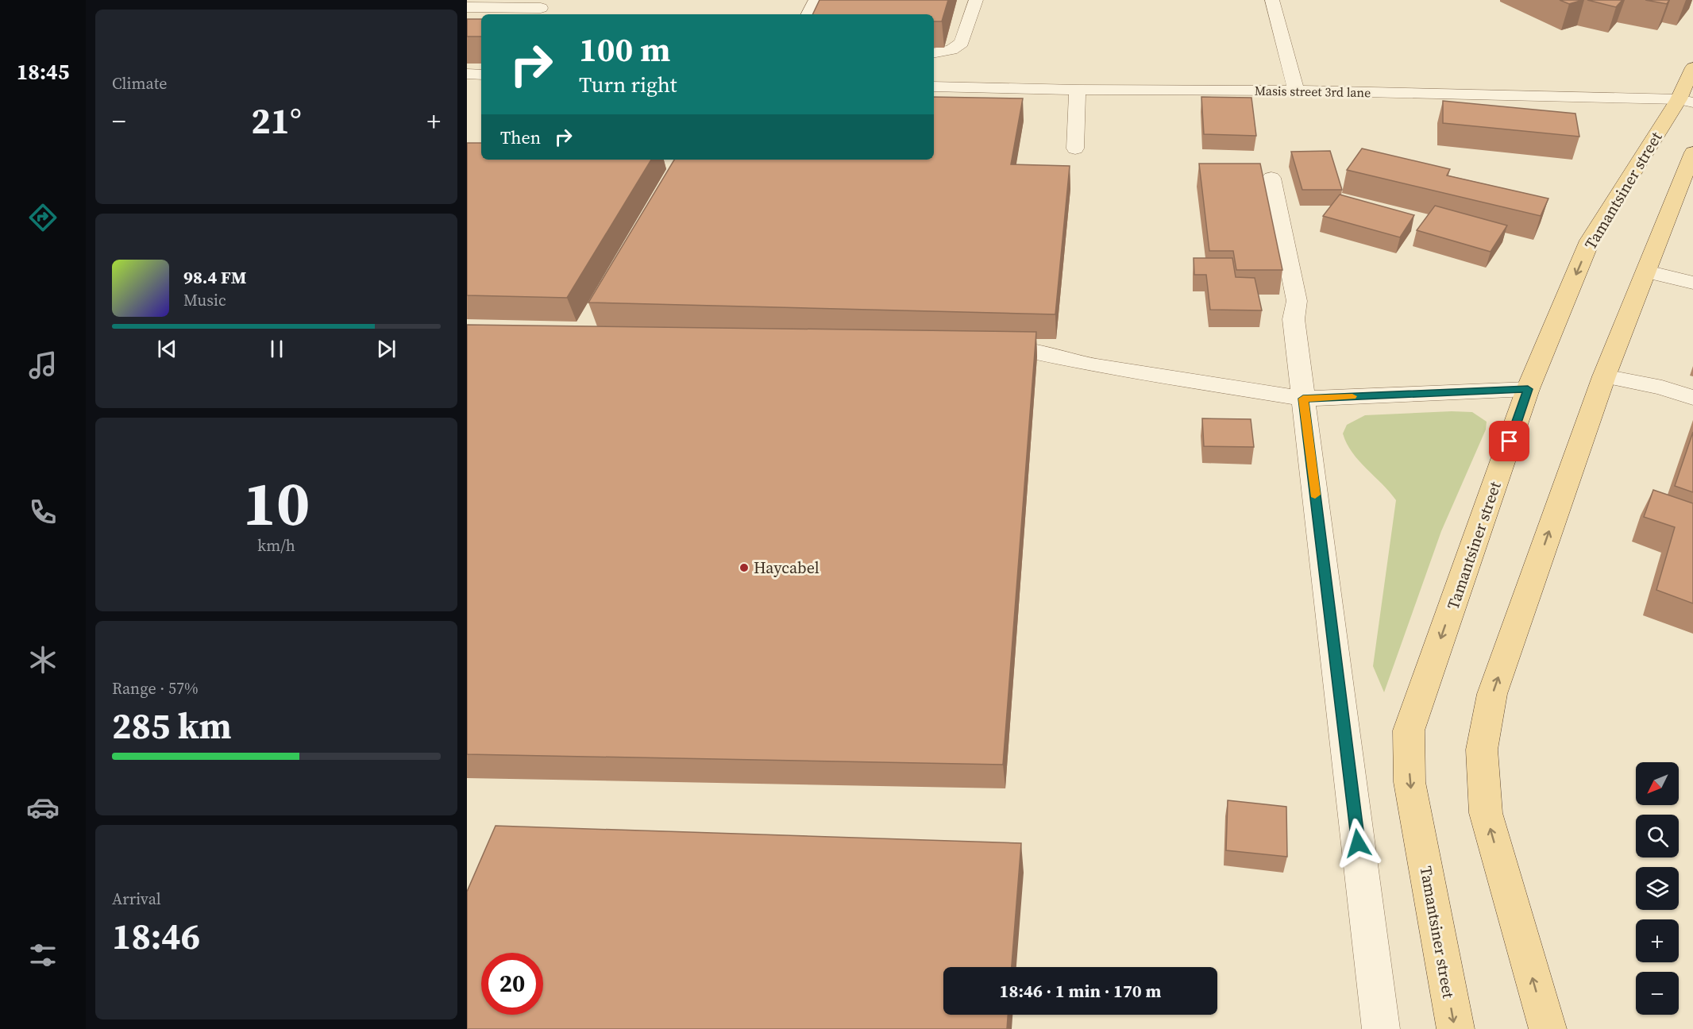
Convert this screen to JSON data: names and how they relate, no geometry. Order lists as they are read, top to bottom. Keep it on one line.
{"streets":{"main road":["Tamantsiner street"],"street":["Masis street 3rd lane"]},"crossings":[["Masis street 3rd lane","Tamantsiner street"]],"places":["Haycabel"],"north":"bottom left","page":{"tabs":"18:45","tile":["Climate",["10","km/h"],["Range · 57%","285 km"],["Arrival","18:46"]],"turn":["100 m","Turn right"],"heat":["−","21°","+"],"then":"Then","song":["98.4 FM","Music"],"map_buttons":["+","−"],"limit":"20","trip":"18:46 · 1 min · 170 m"}}
